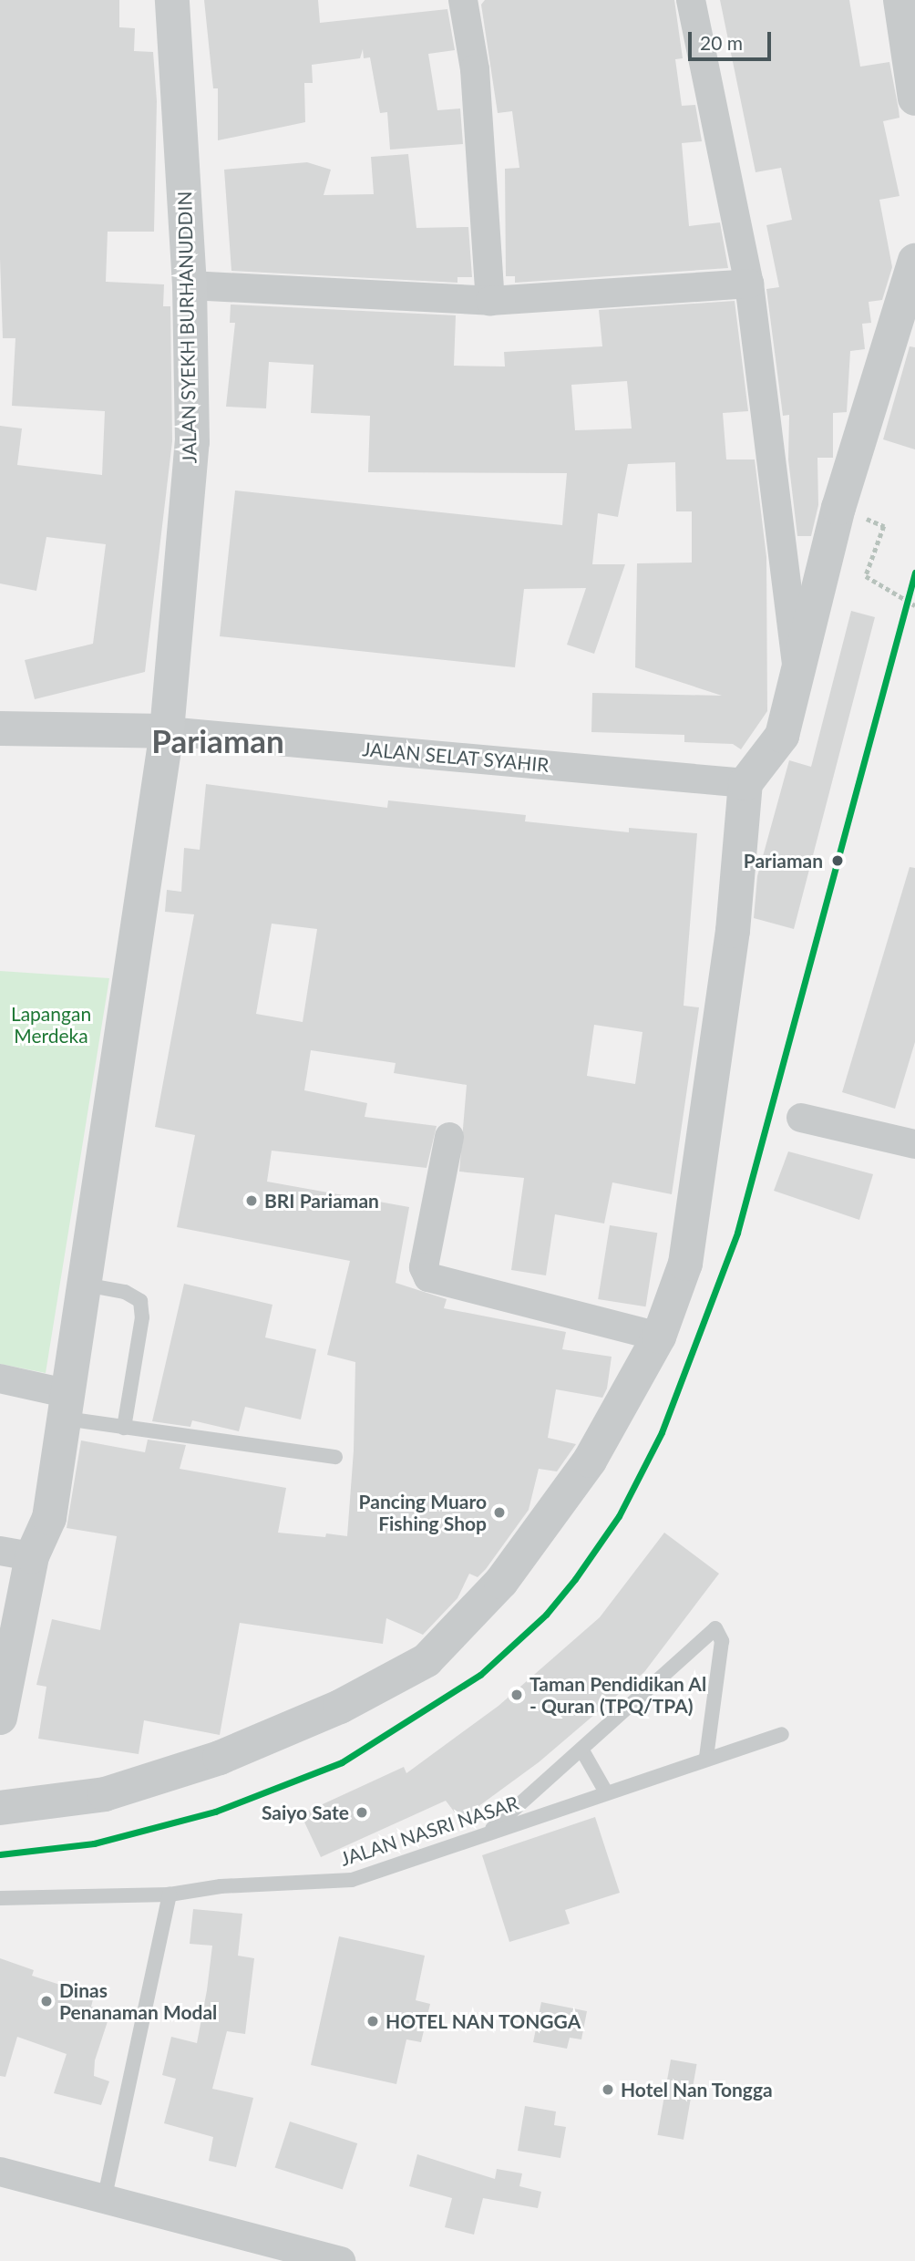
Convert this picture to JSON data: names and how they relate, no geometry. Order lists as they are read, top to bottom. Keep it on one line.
{"streets":{"main road":["JALAN SYEKH BURHANUDDIN"],"street":["JALAN SELAT SYAHIR"],"lane":["JALAN NASRI NASAR"]},"crossings":[["JALAN SYEKH BURHANUDDIN","JALAN SELAT SYAHIR"]],"districts":["Pariaman"],"parks":["Lapangan Merdeka"],"places":["Pariaman","BRI Pariaman","Pancing Muaro Fishing Shop","Taman Pendidikan Al - Quran (TPQ/TPA)","Saiyo Sate","Dinas Penanaman Modal","HOTEL NAN TONGGA","Hotel Nan Tongga"],"scale_bar":"20 m"}
